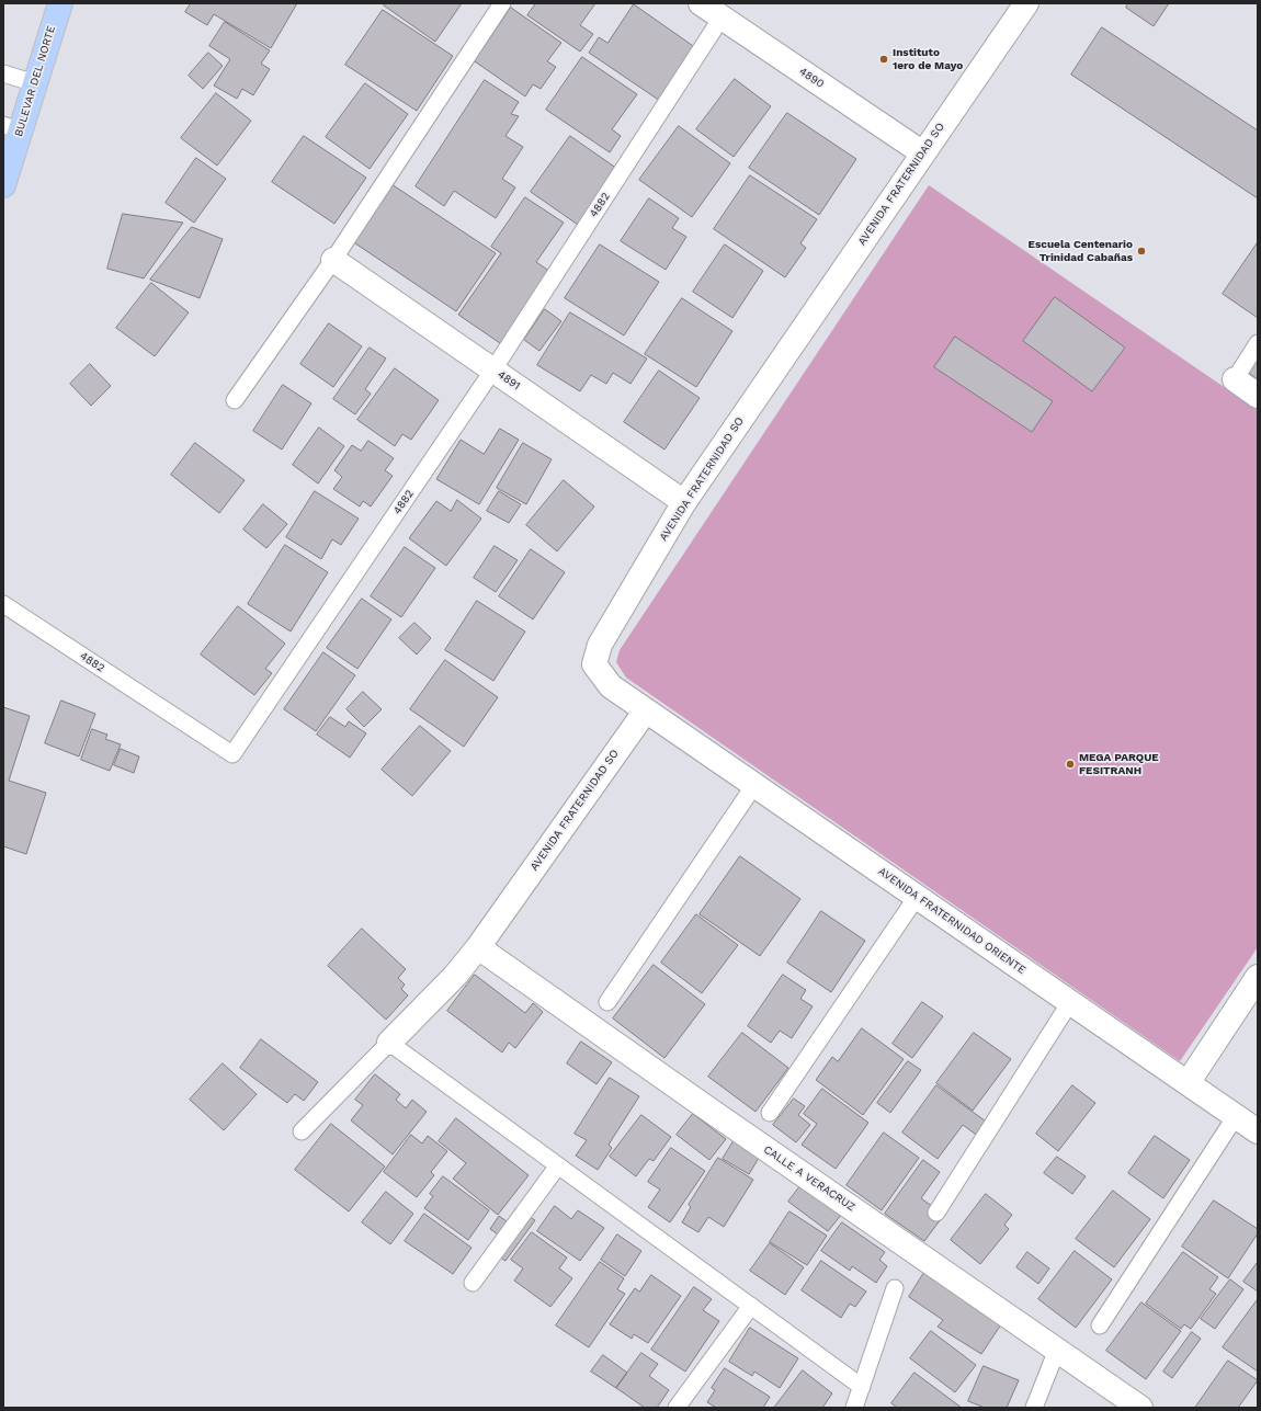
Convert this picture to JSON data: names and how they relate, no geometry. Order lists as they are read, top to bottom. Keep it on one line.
{"streets":{"highway":["BULEVAR DEL NORTE"],"street":["4890","AVENIDA FRATERNIDAD SO","4891","AVENIDA FRATERNIDAD ORIENTE","CALLE A VERACRUZ"],"lane":["4882"]},"crossings":[["4890","AVENIDA FRATERNIDAD SO"],["4890","4882"],["AVENIDA FRATERNIDAD SO","4891"],["AVENIDA FRATERNIDAD SO","AVENIDA FRATERNIDAD ORIENTE"],["AVENIDA FRATERNIDAD SO","CALLE A VERACRUZ"],["4882","4891"]],"places":["Instituto 1ero de Mayo","Escuela Centenario Trinidad Cabañas","MEGA PARQUE FESITRANH"]}
